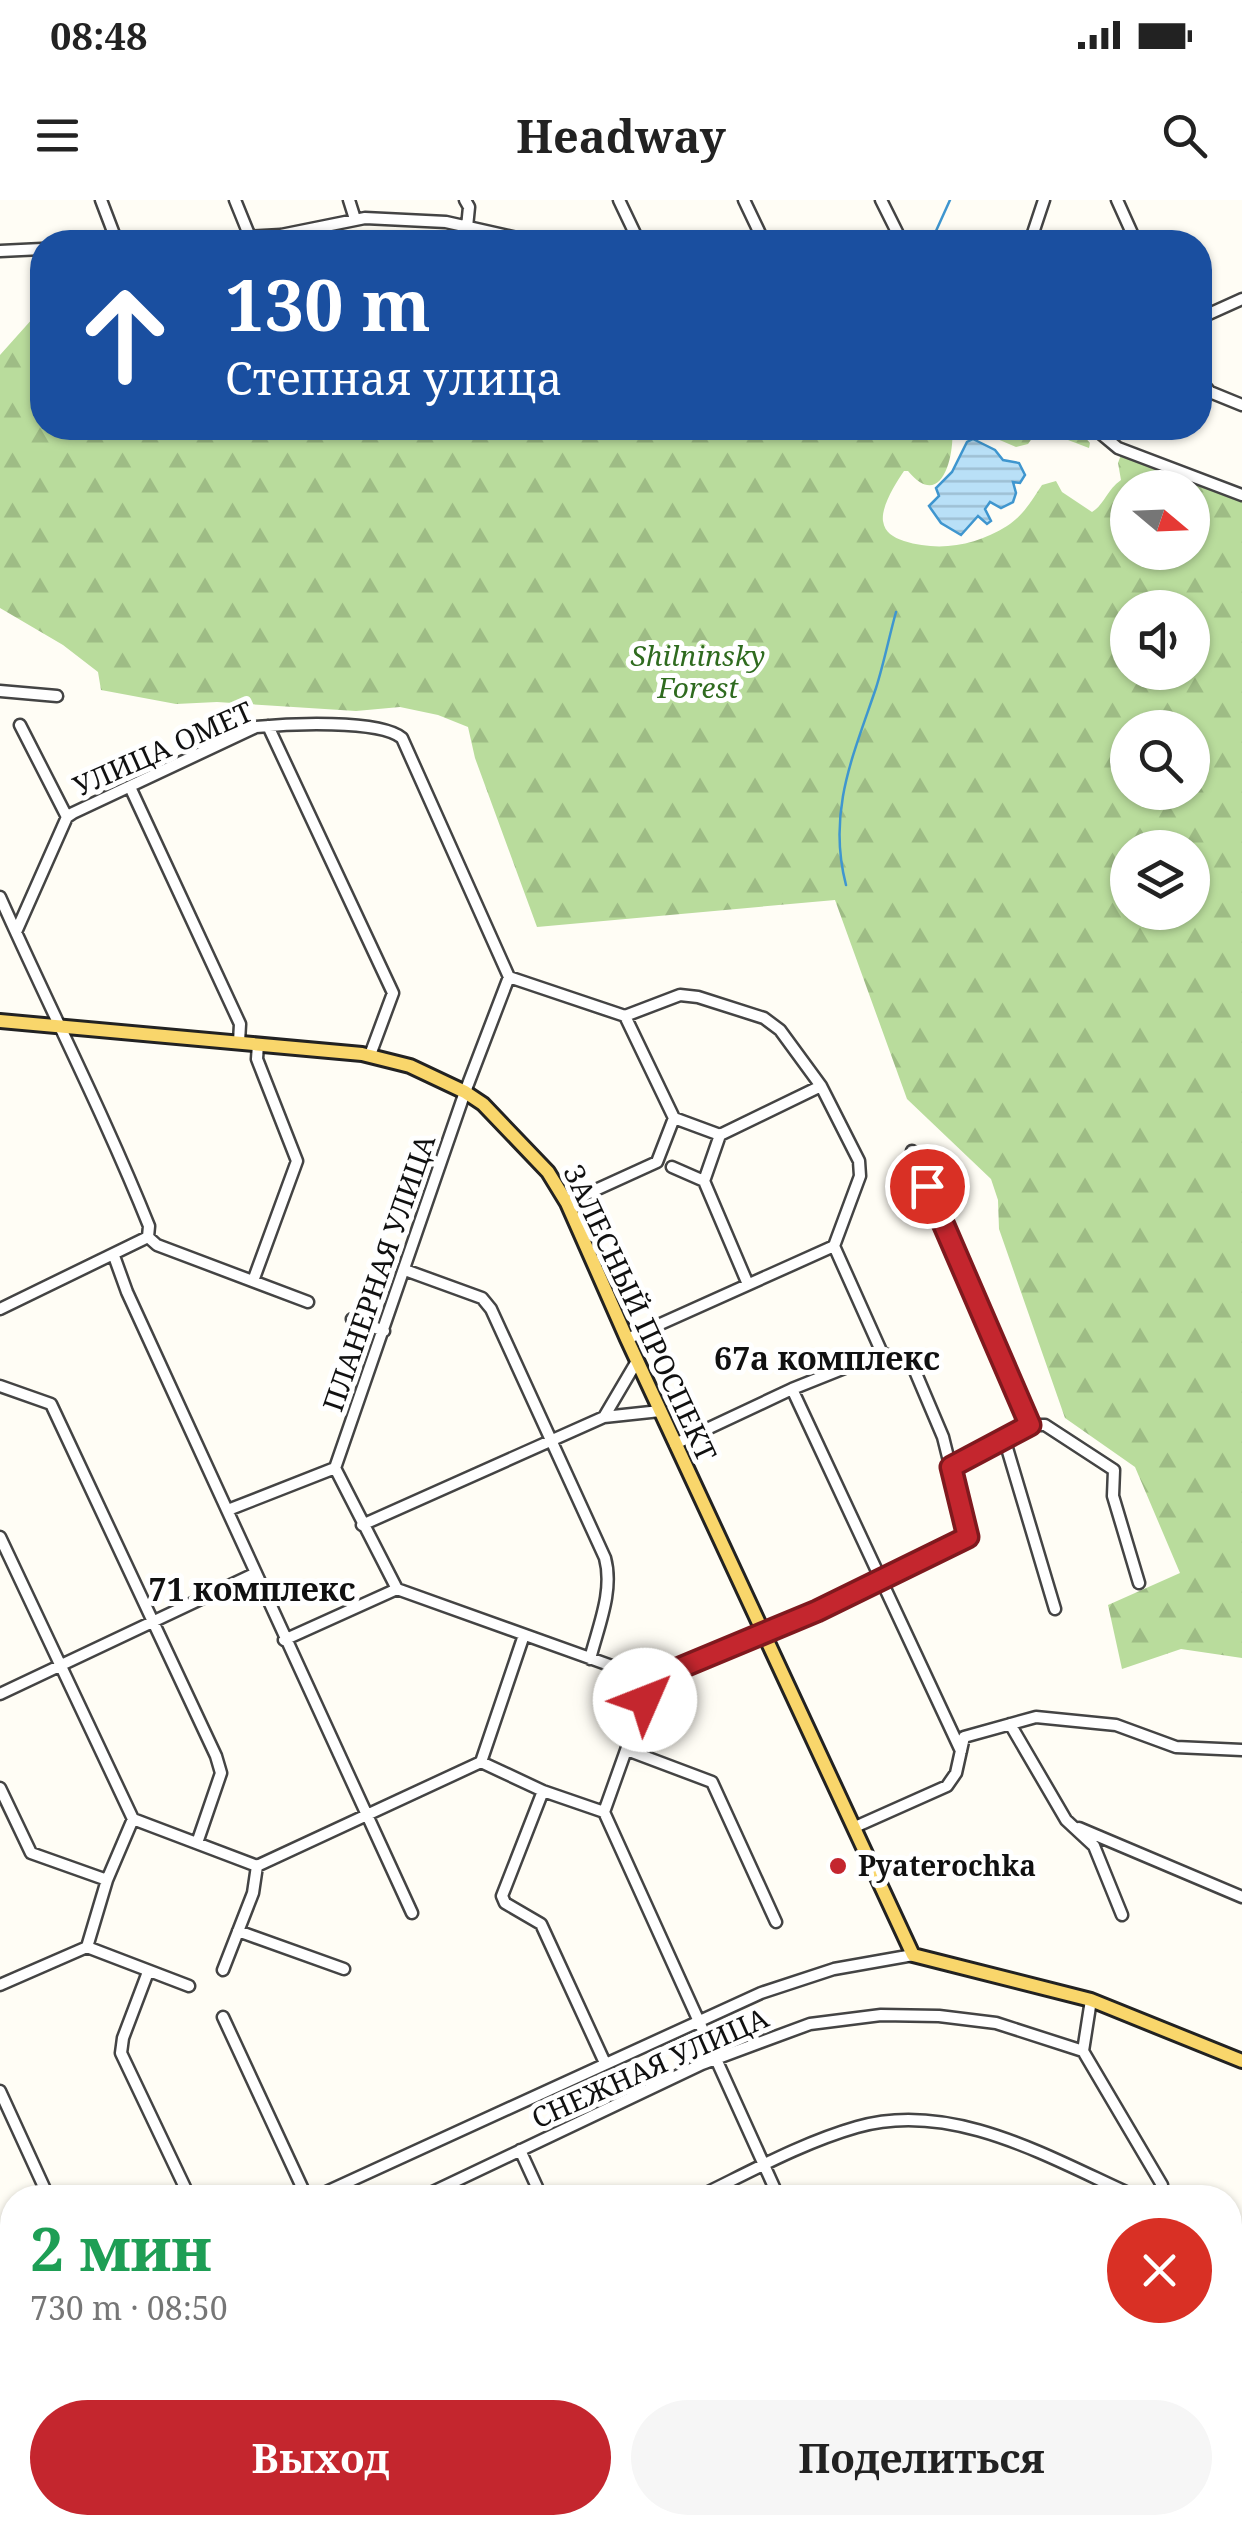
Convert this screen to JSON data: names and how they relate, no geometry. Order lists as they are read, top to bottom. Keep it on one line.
{"streets":{"main road":["ЗАЛЕСНЫЙ ПРОСПЕКТ"],"street":["УЛИЦА ОМЕТ","ПЛАНЕРНАЯ УЛИЦА","СНЕЖНАЯ УЛИЦА"]},"crossings":[["УЛИЦА ОМЕТ","ПЛАНЕРНАЯ УЛИЦА"],["ПЛАНЕРНАЯ УЛИЦА","ЗАЛЕСНЫЙ ПРОСПЕКТ"]],"districts":["67а комплекс","71 комплекс"],"parks":["Shilninsky Forest"],"places":["Pyaterochka"],"north":"right","page":{"status":"08:48","header":"Headway","turn":["130 m","Степная улица"],"heading":["2 мин","730 m · 08:50"],"buttons":["Выход","Поделиться"]}}
